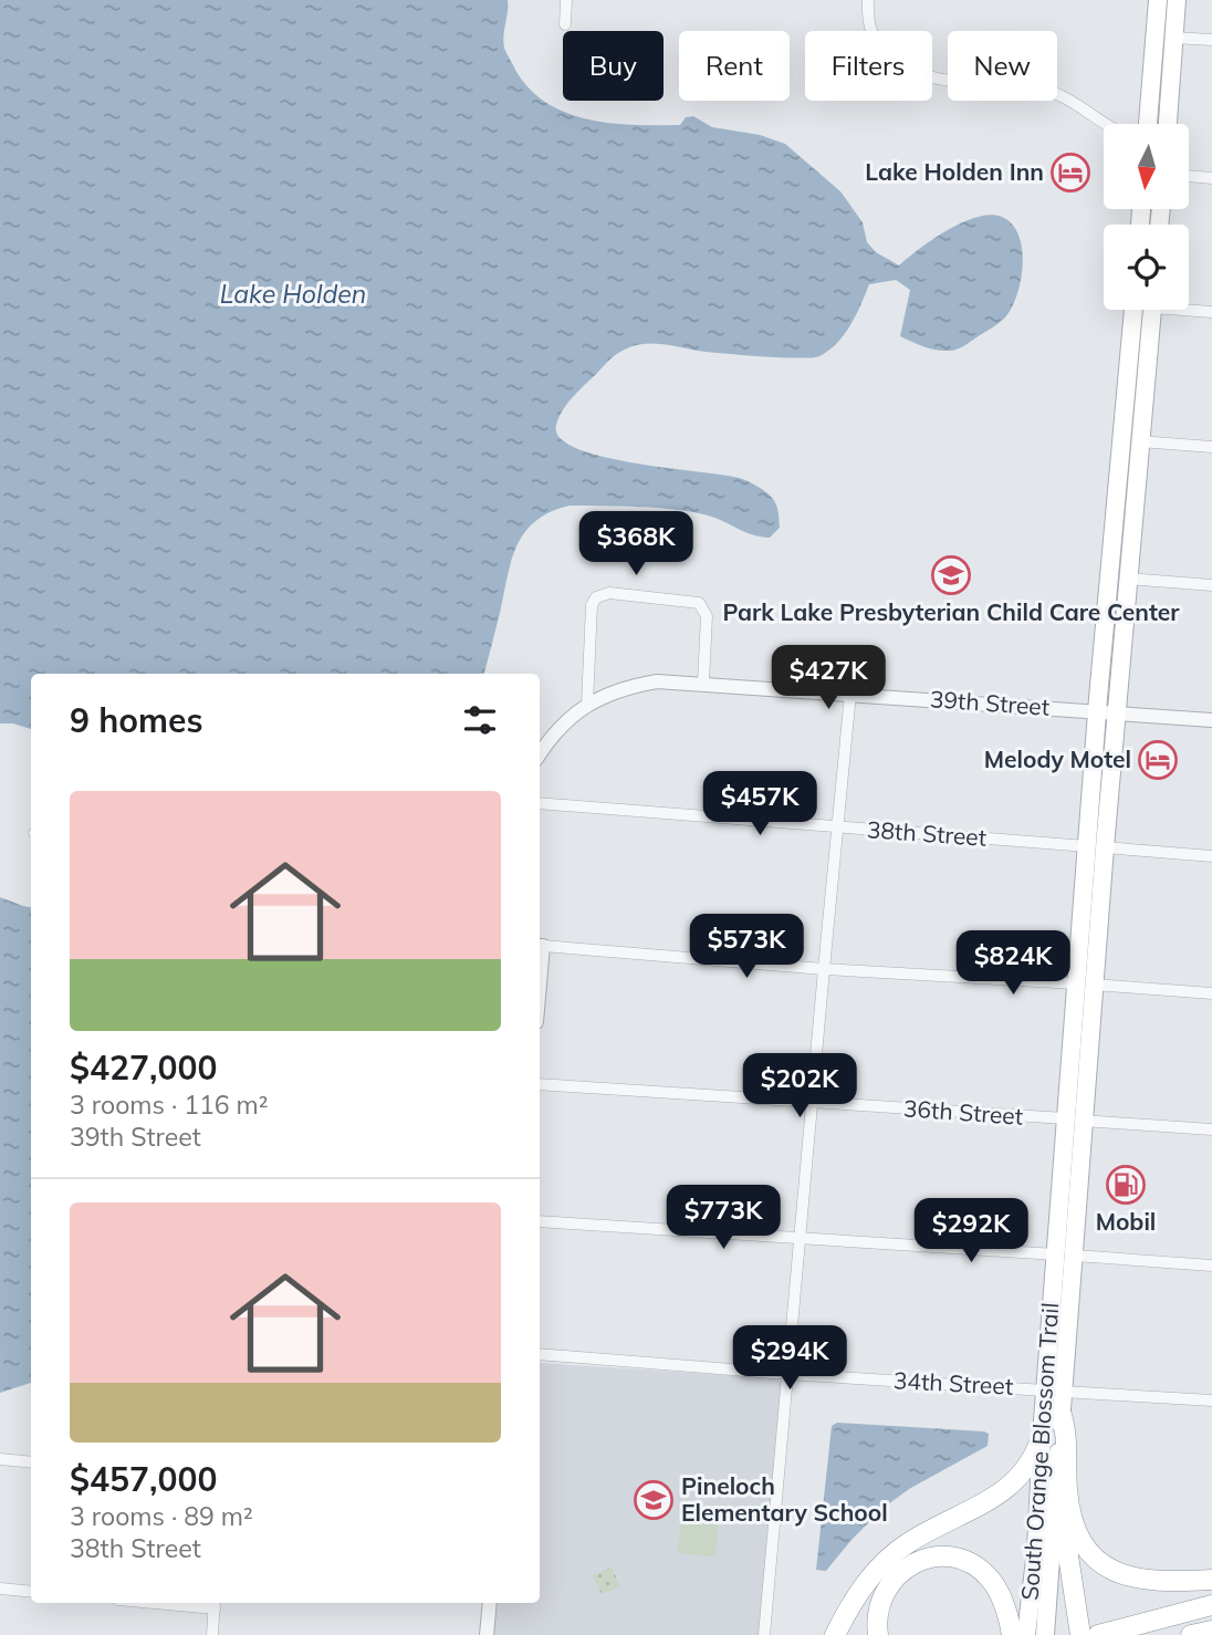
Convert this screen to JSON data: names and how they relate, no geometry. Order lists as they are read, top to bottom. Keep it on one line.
{"streets":{"main road":["South Orange Blossom Trail"],"street":["39th Street","38th Street","36th Street","34th Street"]},"crossings":[["39th Street","South Orange Blossom Trail"],["38th Street","South Orange Blossom Trail"],["36th Street","South Orange Blossom Trail"],["34th Street","South Orange Blossom Trail"]],"water":["Lake Holden"],"places":{"hotel":["Lake Holden Inn","Melody Motel"],"school or university":["Park Lake Presbyterian Child Care Center","Pineloch Elementary School"],"fuel station":["Mobil"]},"north":"bottom","page":{"chip":["Buy","Rent","Filters","New"],"price":["$368K","$427K","$457K","$573K","$824K","$202K","$773K","$292K","$294K"],"heading":"9 homes","list":[{"name":"$427,000","note":"3 rooms · 116 m² · 39th Street"},{"name":"$457,000","note":"3 rooms · 89 m² · 38th Street"}]}}
